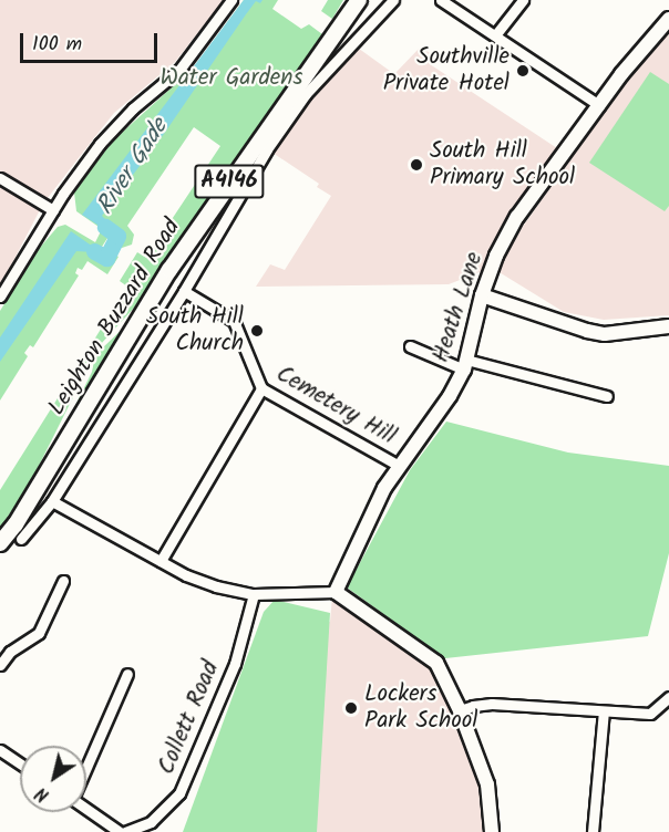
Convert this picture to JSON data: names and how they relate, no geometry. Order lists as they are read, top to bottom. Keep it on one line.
{"streets":{"main road":["A4146","Leighton Buzzard Road"],"street":["Heath Lane","Cemetery Hill","Collett Road"]},"crossings":[["Heath Lane","Cemetery Hill"]],"water":["River Gade"],"parks":["Water Gardens"],"places":["Southville Private Hotel","South Hill Primary School","South Hill Church","Lockers Park School"],"scale_bar":"100 m","north":"bottom left"}
